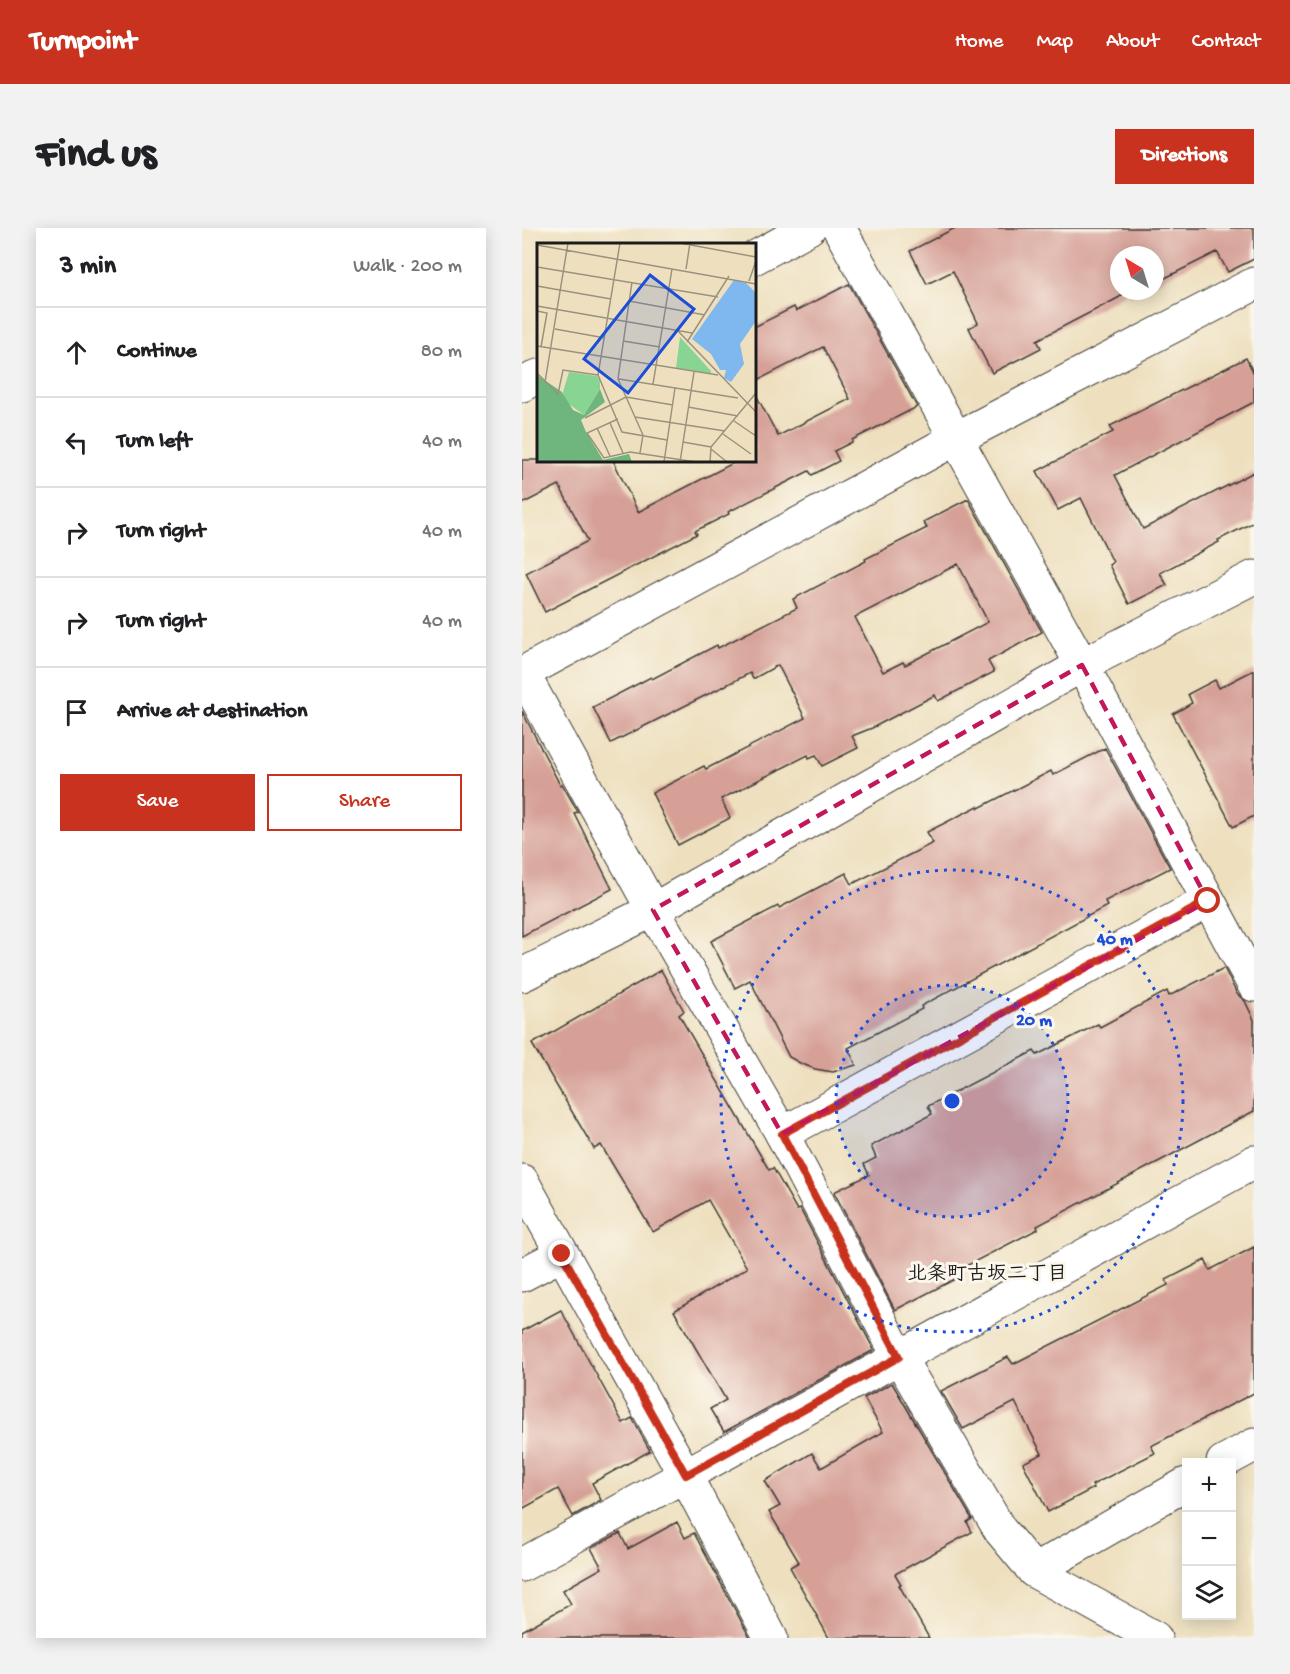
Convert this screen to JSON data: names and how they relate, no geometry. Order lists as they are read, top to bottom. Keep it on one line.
{"districts":["北条町古坂二丁目"],"north":"top left","page":{"header":"Turnpoint","nav":["Home","Map","About","Contact"],"buttons":["Directions",["Save","Share"]],"title":"Find us","heading":["3 min","Walk · 200 m"],"list":[["Continue","80 m"],["Turn left","40 m"],["Turn right","40 m"],["Turn right","40 m"],"Arrive at destination"],"map_buttons":["+","−"]},"rings":["40 m","20 m"]}
